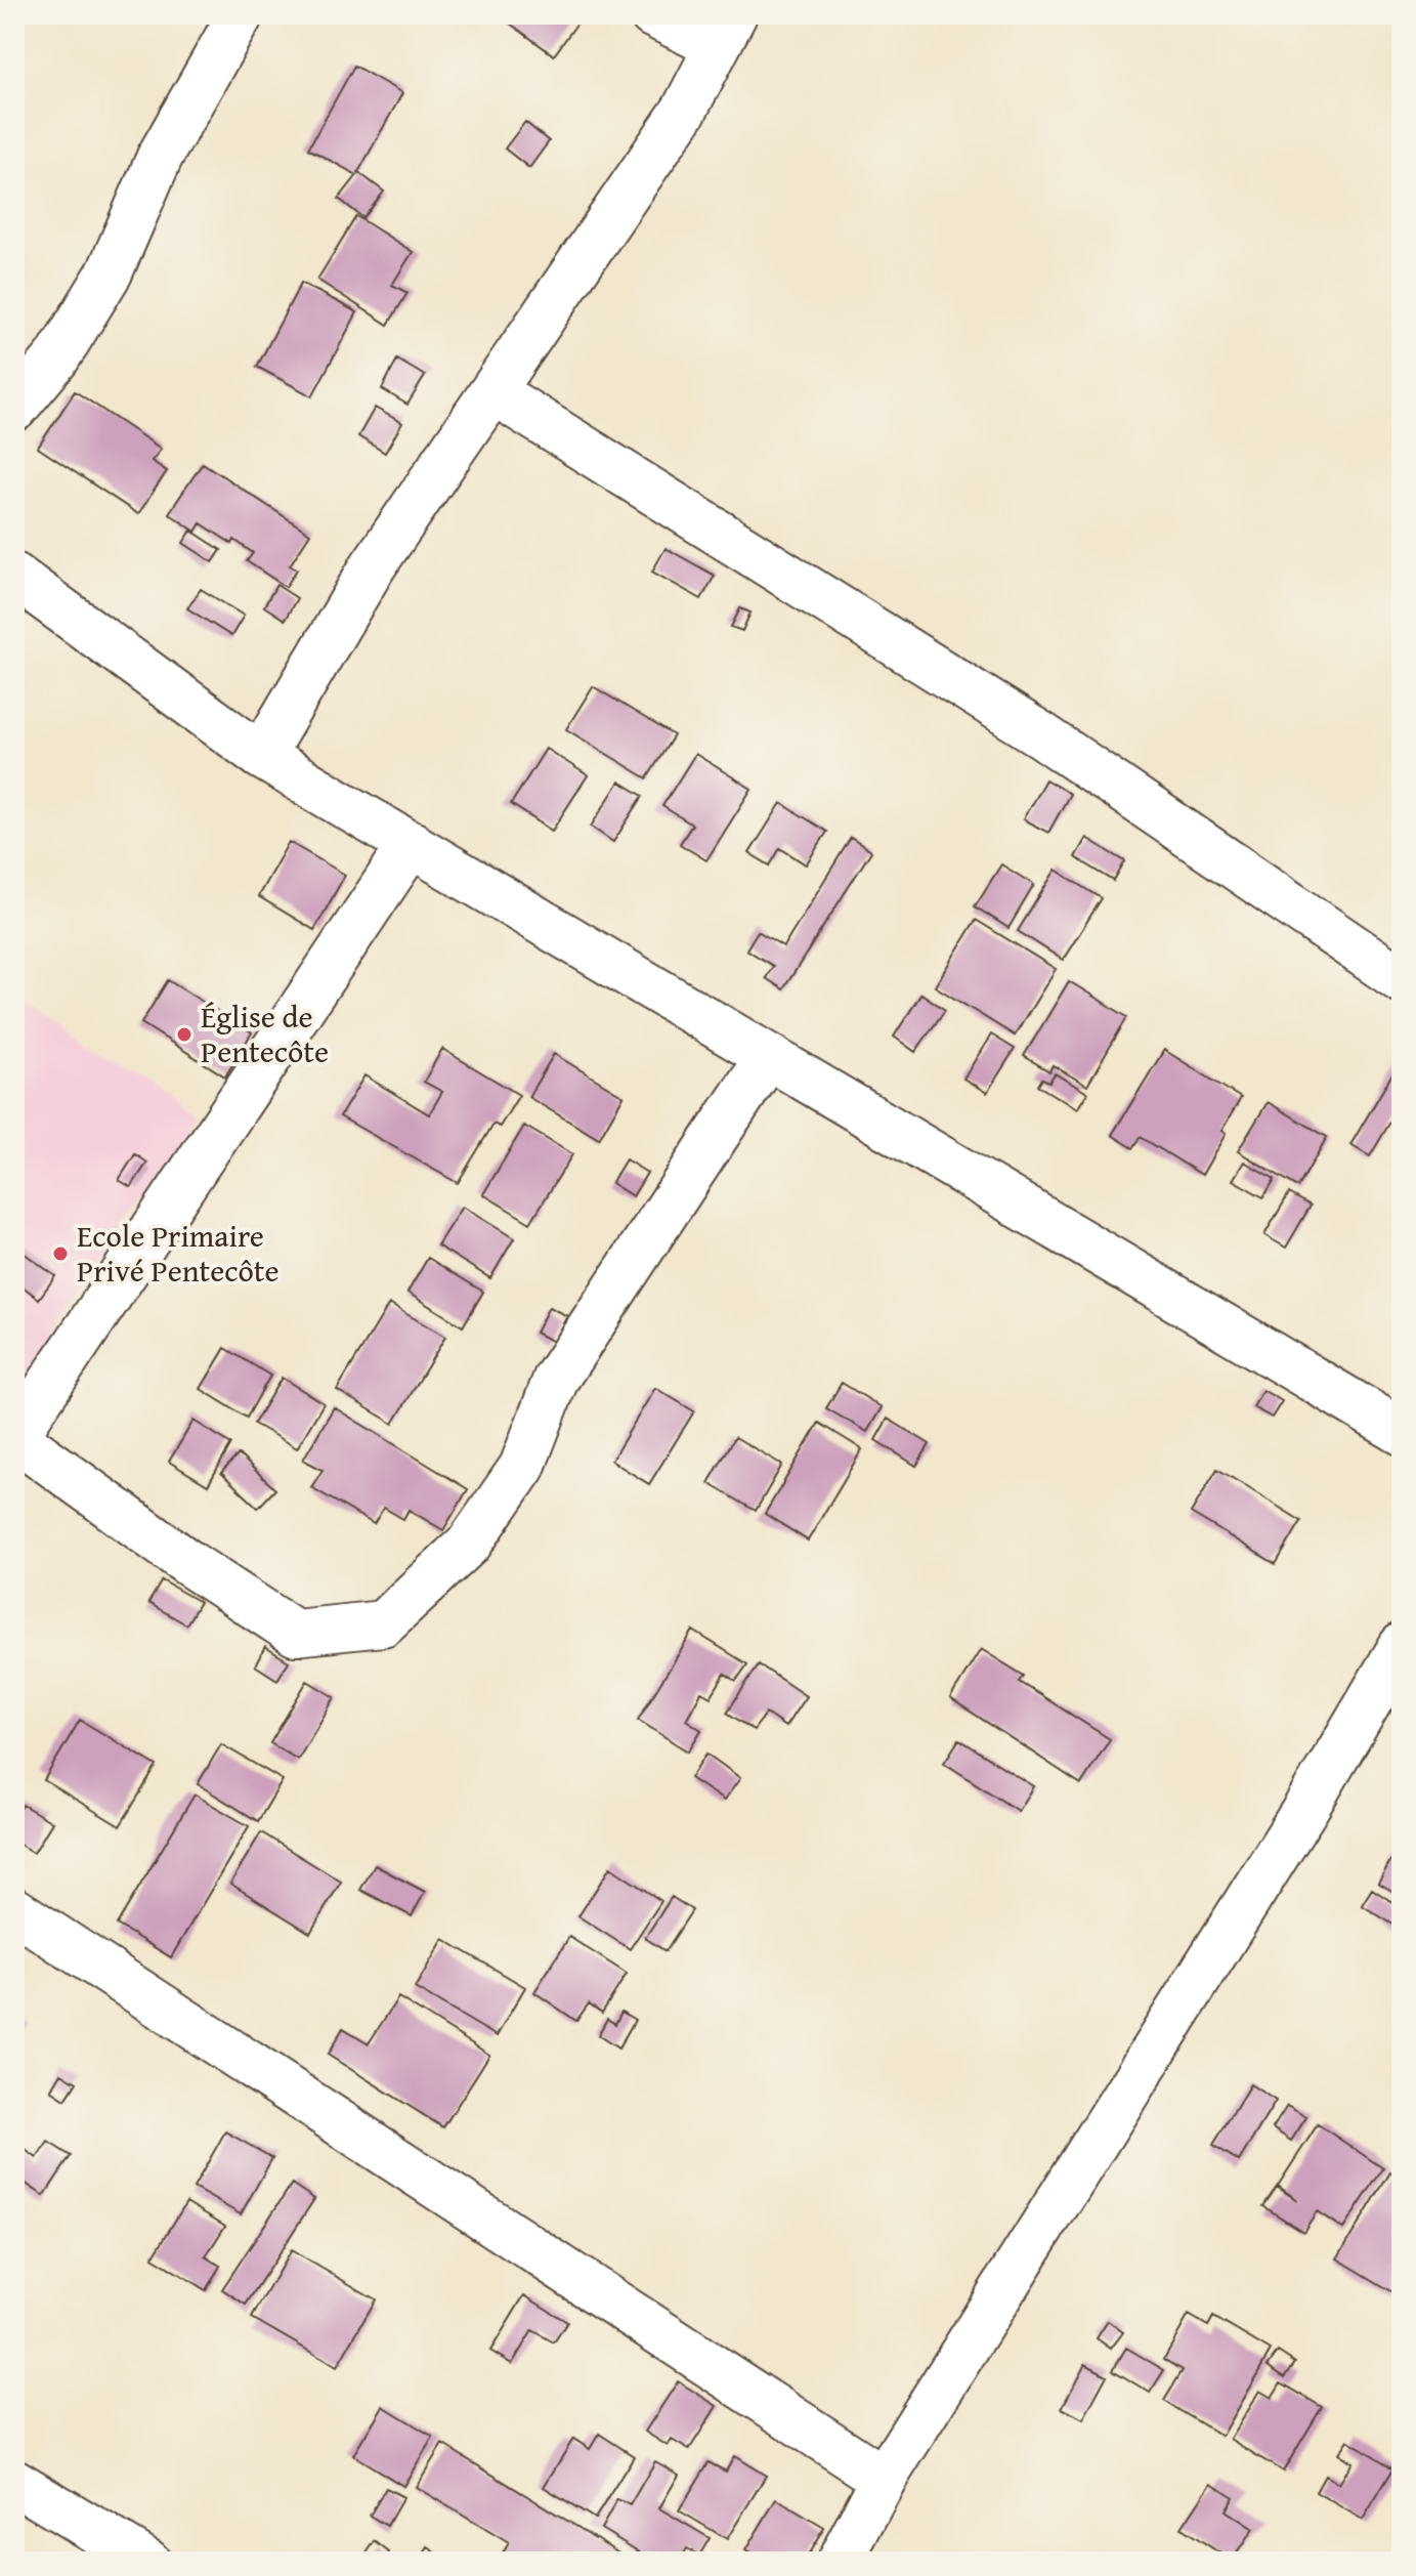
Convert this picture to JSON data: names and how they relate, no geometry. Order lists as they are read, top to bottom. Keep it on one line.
{"places":["Église de Pentecôte","Ecole Primaire Privé Pentecôte"]}
